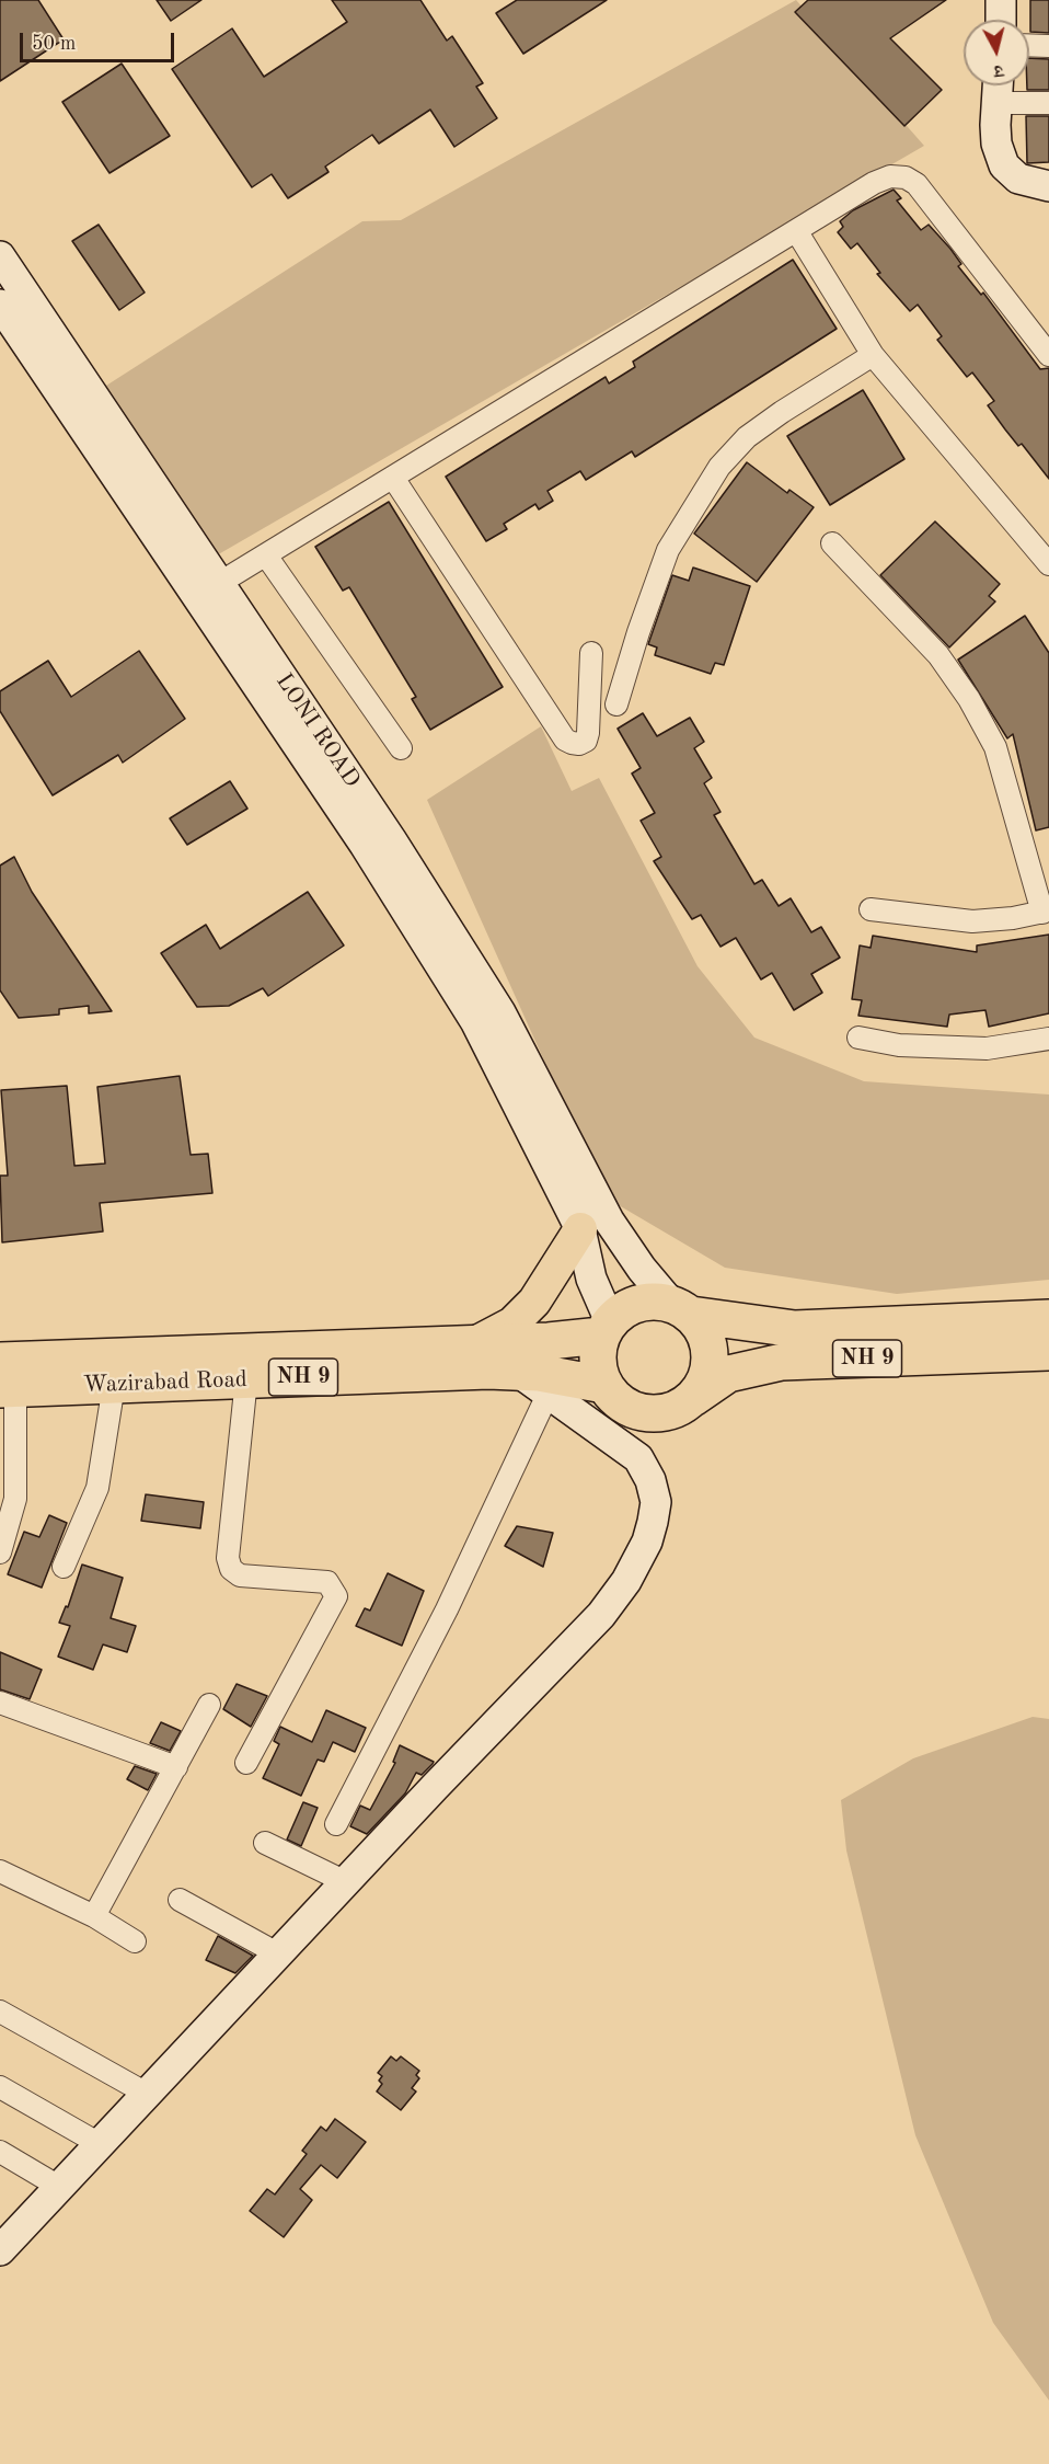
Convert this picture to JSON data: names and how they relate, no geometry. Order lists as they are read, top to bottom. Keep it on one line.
{"streets":{"highway":["NH 9","Wazirabad Road"],"street":["LONI ROAD"]},"crossings":[["NH 9","Wazirabad Road"]],"scale_bar":"50 m","north":"bottom"}
